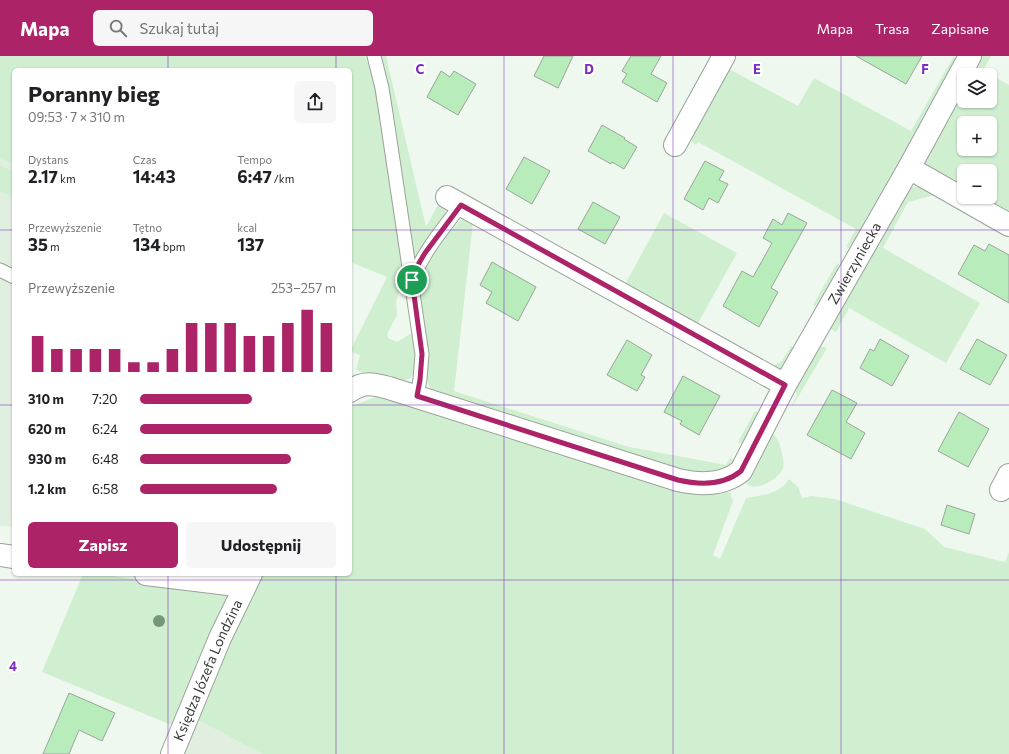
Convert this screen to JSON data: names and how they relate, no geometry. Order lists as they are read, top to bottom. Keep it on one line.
{"streets":{"street":["Zwierzyniecka","Księdza Józefa Londzina"]},"page":{"header":"Mapa","search":"Szukaj tutaj","nav":["Mapa","Trasa","Zapisane"],"map_buttons":["+","−"],"heading":["Poranny bieg","09:53 · 7 × 310 m"],"stats":[["Dystans","2.17 km"],["Czas","14:43"],["Tempo","6:47 /km"],["Przewyższenie","35 m"],["Tętno","134 bpm"],["kcal","137"]],"chart":["Przewyższenie","253–257 m"],"list":[{"name":"310 m","note":"7:20"},{"name":"620 m","note":"6:24"},{"name":"930 m","note":"6:48"},{"name":"1.2 km","note":"6:58"}],"buttons":["Zapisz","Udostępnij"]},"grid":{"columns":["C","D","E","F"],"rows":["4"]}}
